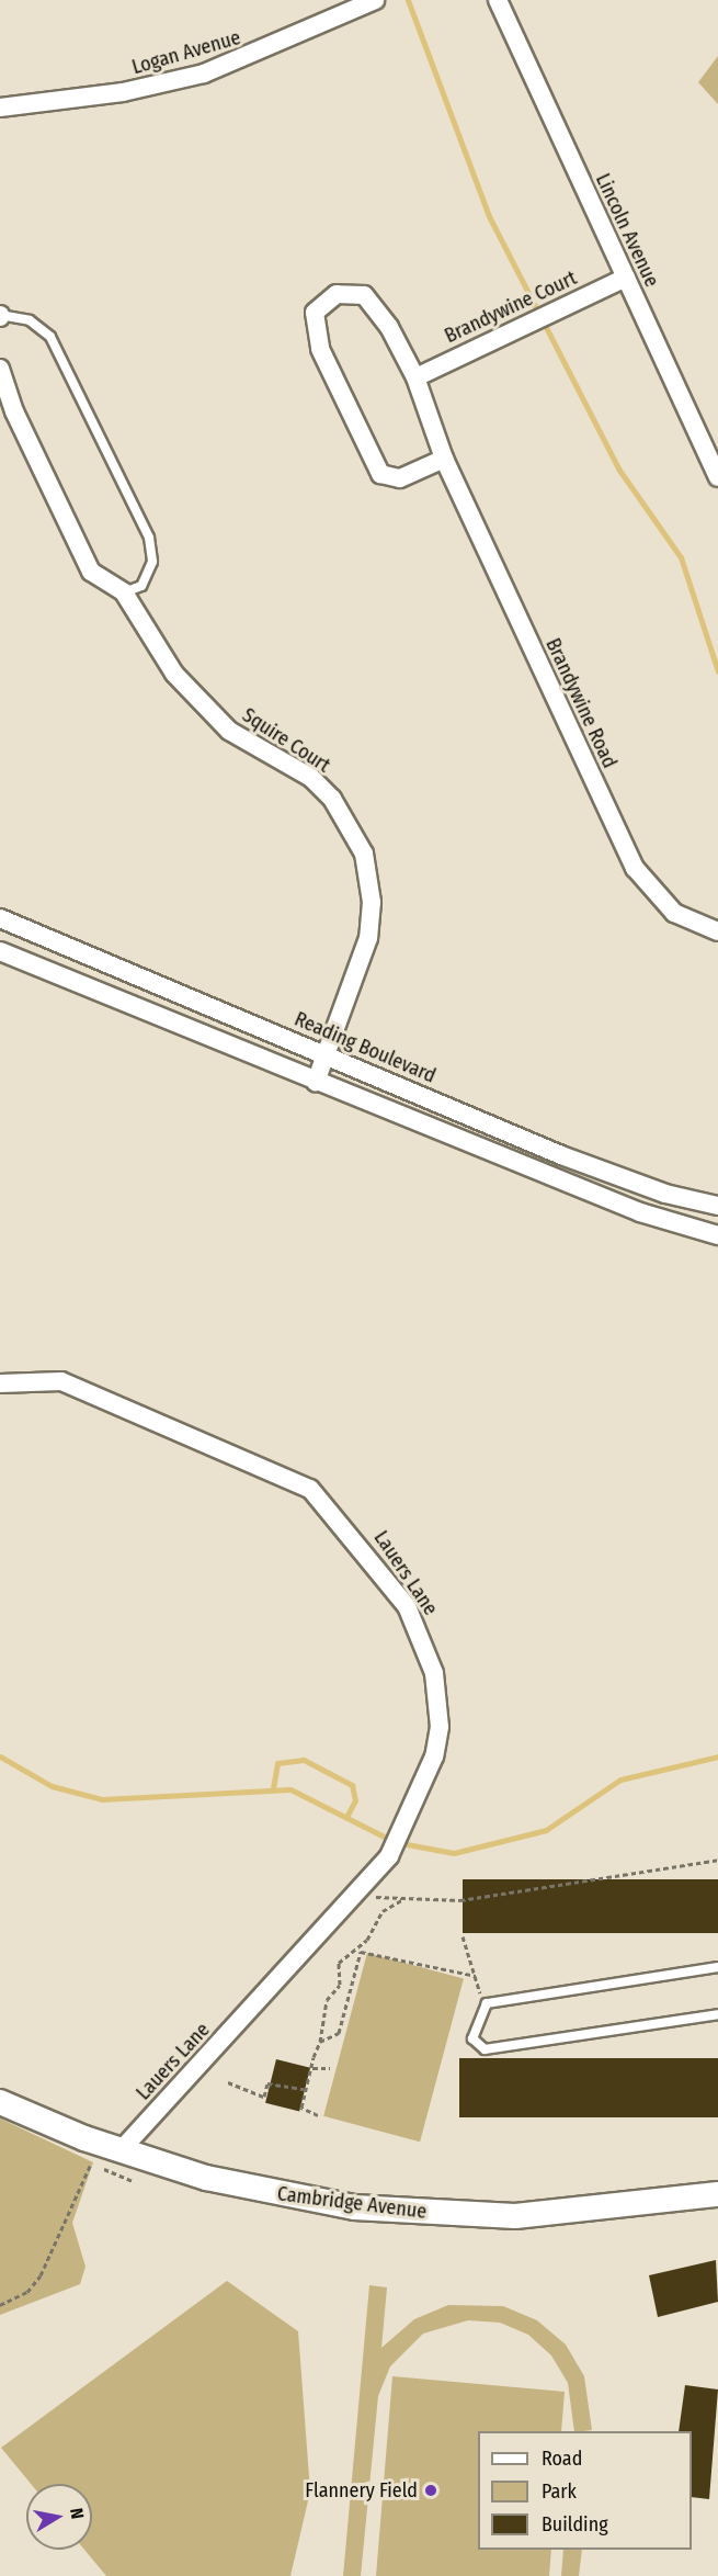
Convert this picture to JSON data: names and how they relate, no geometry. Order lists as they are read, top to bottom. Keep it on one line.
{"streets":{"street":["Logan Avenue","Lincoln Avenue","Brandywine Court","Brandywine Road","Squire Court","Reading Boulevard","Lauers Lane","Cambridge Avenue"]},"crossings":[["Lincoln Avenue","Brandywine Court"],["Squire Court","Reading Boulevard"],["Lauers Lane","Cambridge Avenue"]],"places":["Flannery Field"],"legend":["Road","Park","Building"],"north":"right"}
